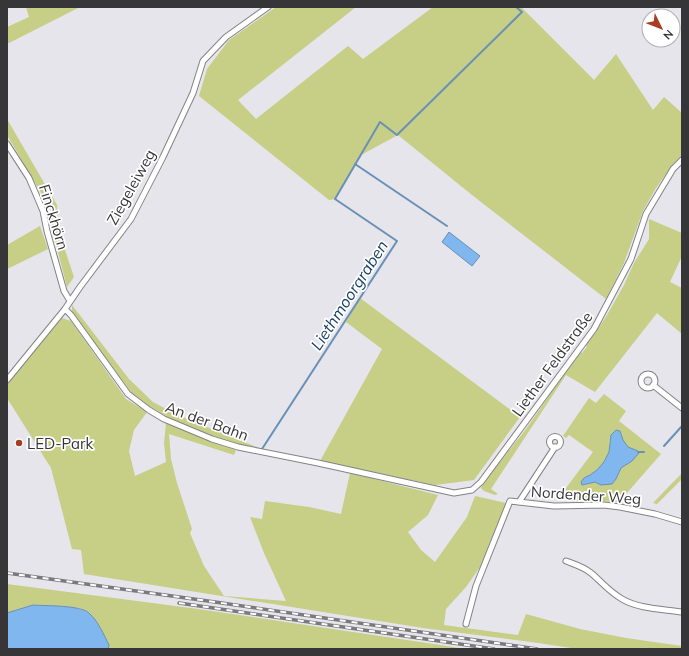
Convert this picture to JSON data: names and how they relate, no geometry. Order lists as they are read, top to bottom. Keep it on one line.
{"streets":{"street":["Ziegeleiweg","Finckhörn","Liether Feldstraße","An der Bahn","Nordender Weg"]},"crossings":[["Ziegeleiweg","Finckhörn"],["Ziegeleiweg","An der Bahn"],["Liether Feldstraße","An der Bahn"]],"water":["Liethmoorgraben"],"places":["LED-Park"],"north":"bottom right"}
